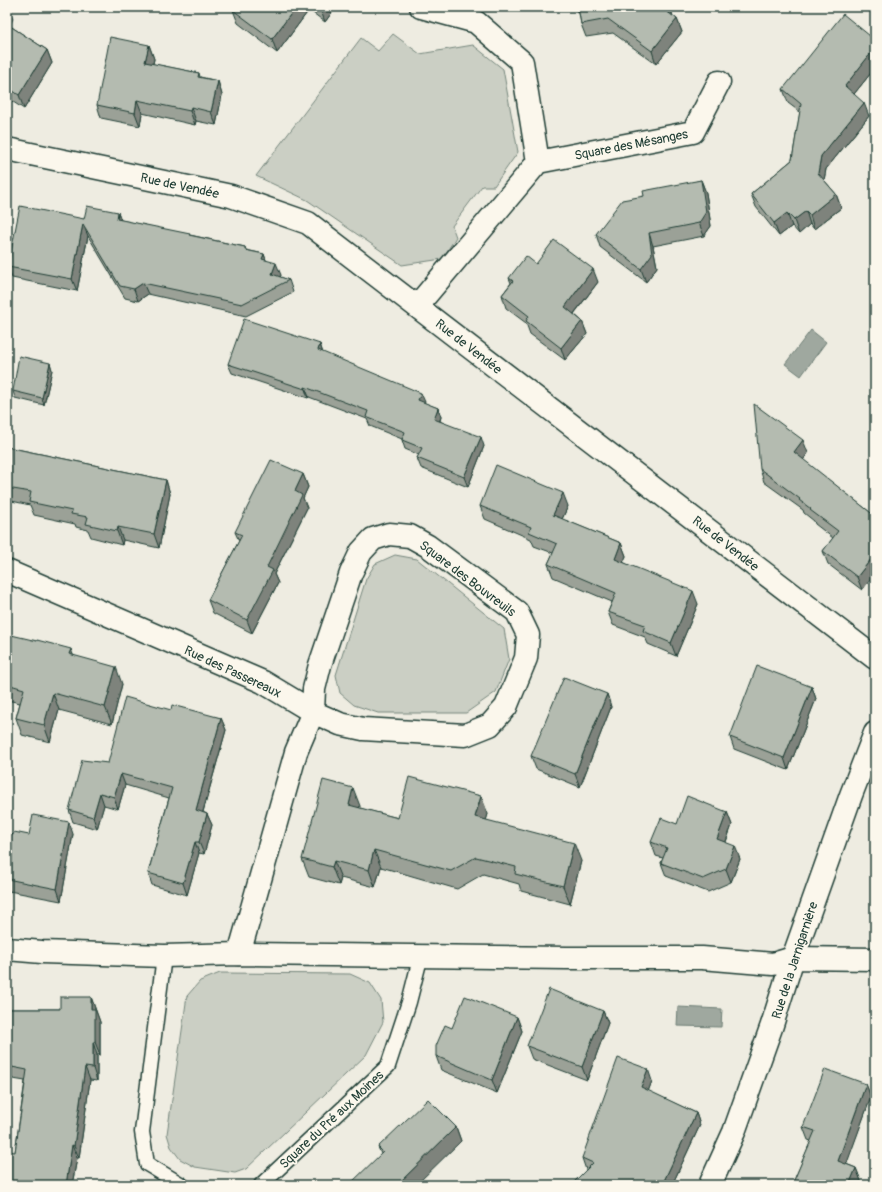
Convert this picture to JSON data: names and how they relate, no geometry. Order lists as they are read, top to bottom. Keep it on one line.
{"streets":{"street":["Square des Mésanges","Rue de Vendée","Square des Bouvreuils","Rue des Passereaux","Rue de la Jarnigarnière"],"lane":["Square du Pré aux Moines"]},"crossings":[["Square des Bouvreuils","Rue des Passereaux"]]}
